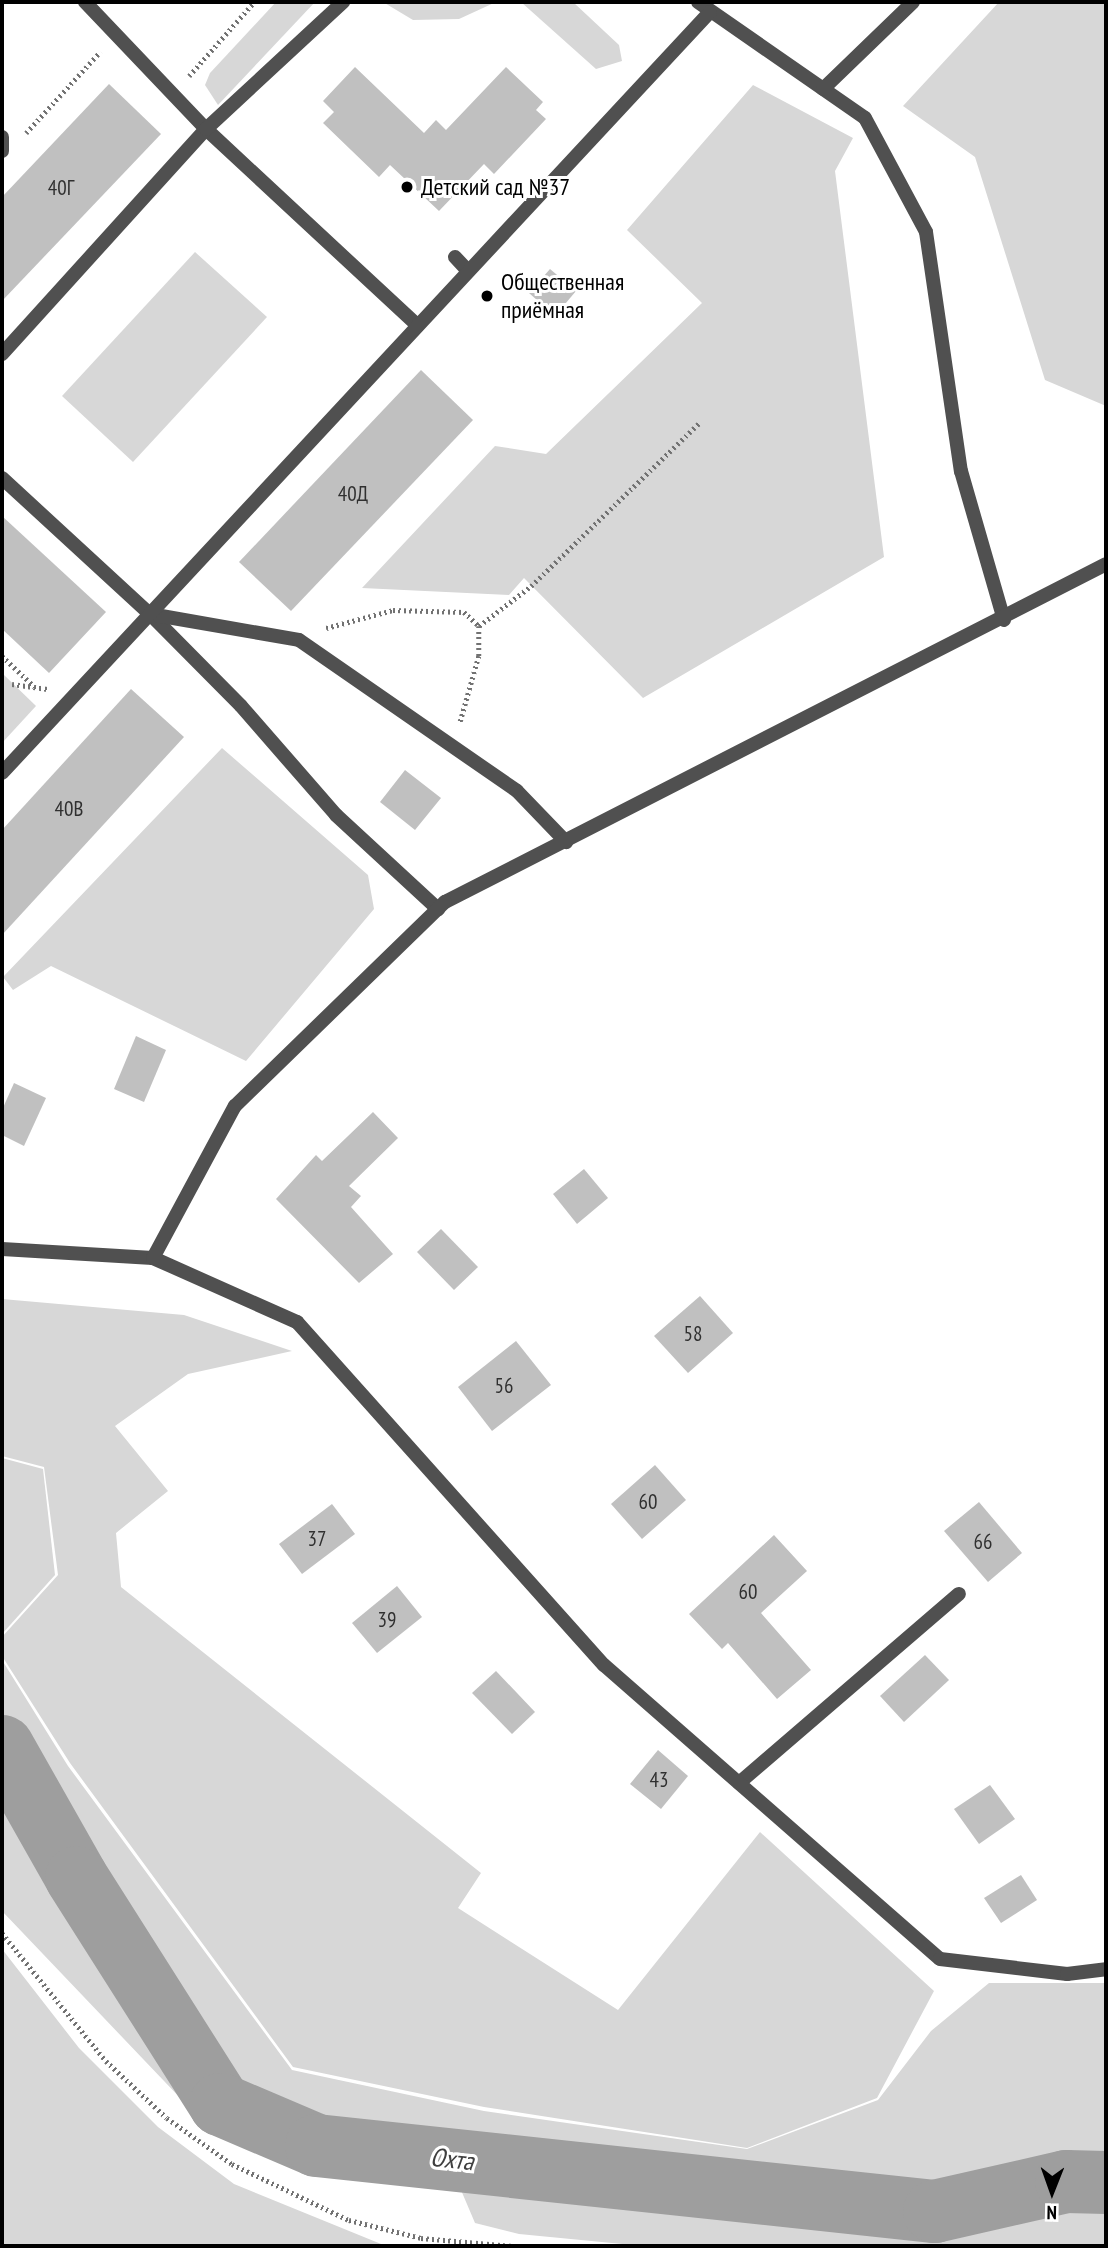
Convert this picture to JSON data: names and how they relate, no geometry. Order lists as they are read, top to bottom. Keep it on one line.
{"water":["Охта"],"places":["Детский сад №37","Общественная приёмная"],"house_numbers":["40Г","40Д","40В","58","56","60","37","66","60","39","43"],"north":"bottom"}
